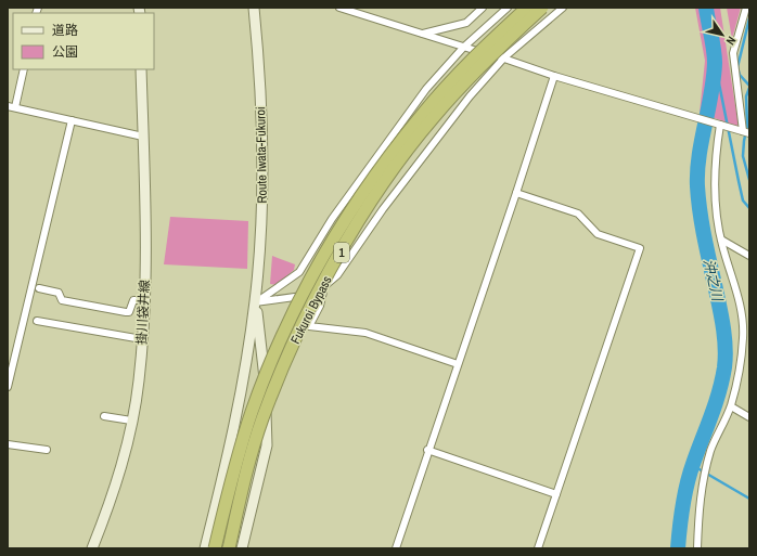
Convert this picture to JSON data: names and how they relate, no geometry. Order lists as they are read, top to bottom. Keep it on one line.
{"streets":{"highway":["1","Fukuroi Bypass"],"main road":["Route Iwata-Fukuroi","掛川袋井線"]},"water":["沖之川"],"legend":["道路","公園"],"north":"bottom right"}
